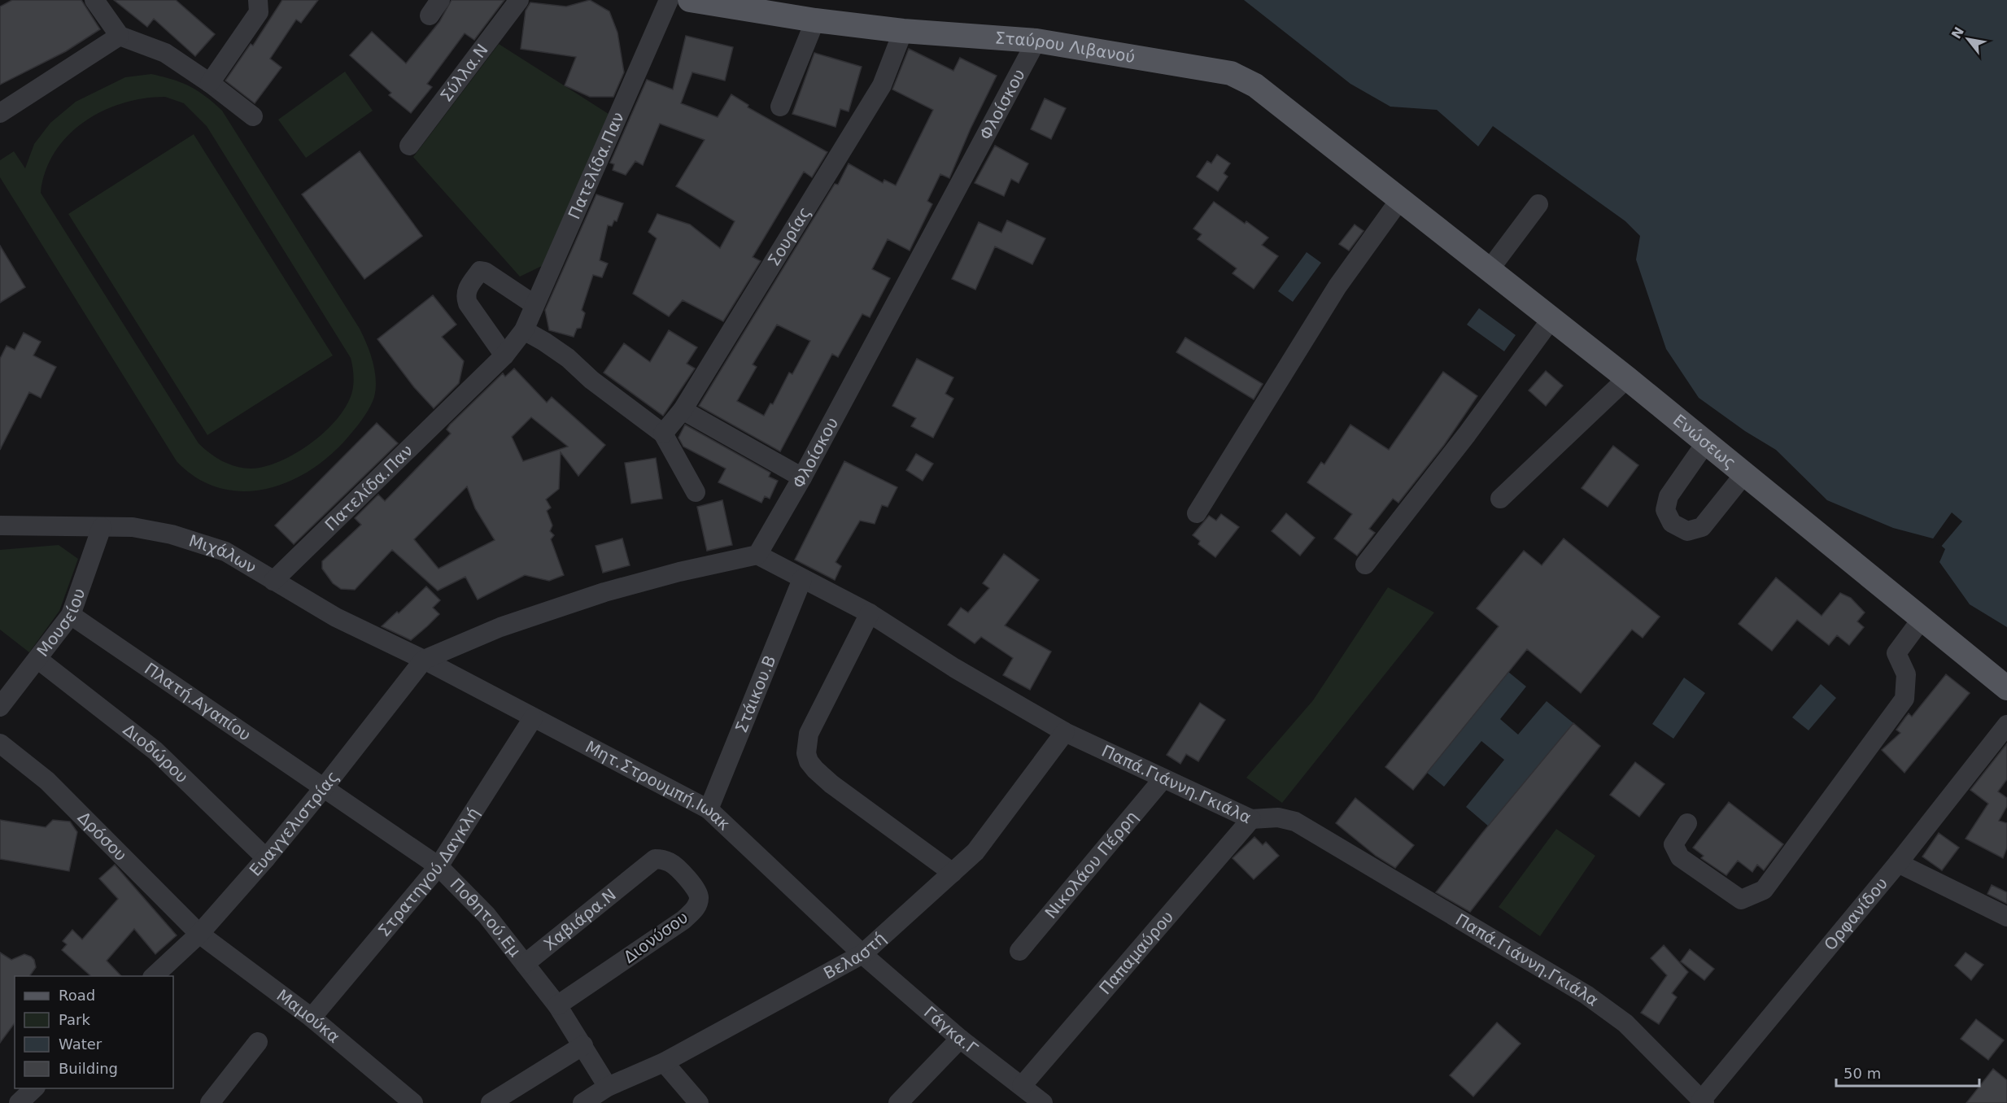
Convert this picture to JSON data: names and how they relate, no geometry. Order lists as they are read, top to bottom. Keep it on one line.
{"streets":{"main road":["Σταύρου Λιβανού","Ενώσεως"],"street":["Σύλλα.Ν","Φλοίσκου","Πατελίδα.Παν","Σουρίας","Μιχάλων","Μουσείου","Στάικου.Β","Πλατή.Αγαπίου","Διοδώρου","Παπά.Γιάννη.Γκιάλα","Μητ.Στρουμπή.Ιωακ","Ευαγγελιστρίας","Δρόσου","Νικολάου Πέρρη","Στρατηγού.Δαγκλή","Ορφανίδου","Ποθητού.Εμ","Χαβιάρα.Ν","Διονύσου","Παπαμαύρου","Βελαστή","Μαμούκα","Γάγκα.Γ"]},"crossings":[["Σταύρου Λιβανού","Φλοίσκου"],["Σταύρου Λιβανού","Σουρίας"],["Σταύρου Λιβανού","Ενώσεως"],["Φλοίσκου","Παπά.Γιάννη.Γκιάλα"],["Πατελίδα.Παν","Μιχάλων"],["Μιχάλων","Μουσείου"],["Μιχάλων","Μητ.Στρουμπή.Ιωακ"],["Μιχάλων","Ευαγγελιστρίας"],["Μουσείου","Πλατή.Αγαπίου"],["Μουσείου","Διοδώρου"],["Στάικου.Β","Παπά.Γιάννη.Γκιάλα"],["Στάικου.Β","Μητ.Στρουμπή.Ιωακ"],["Πλατή.Αγαπίου","Ευαγγελιστρίας"],["Πλατή.Αγαπίου","Ποθητού.Εμ"],["Διοδώρου","Ευαγγελιστρίας"],["Παπά.Γιάννη.Γκιάλα","Νικολάου Πέρρη"],["Παπά.Γιάννη.Γκιάλα","Ορφανίδου"],["Παπά.Γιάννη.Γκιάλα","Παπαμαύρου"],["Παπά.Γιάννη.Γκιάλα","Βελαστή"],["Μητ.Στρουμπή.Ιωακ","Ευαγγελιστρίας"],["Μητ.Στρουμπή.Ιωακ","Στρατηγού.Δαγκλή"],["Μητ.Στρουμπή.Ιωακ","Βελαστή"],["Μητ.Στρουμπή.Ιωακ","Γάγκα.Γ"],["Ευαγγελιστρίας","Δρόσου"],["Ευαγγελιστρίας","Ποθητού.Εμ"],["Ευαγγελιστρίας","Μαμούκα"],["Δρόσου","Μαμούκα"],["Στρατηγού.Δαγκλή","Ποθητού.Εμ"],["Στρατηγού.Δαγκλή","Μαμούκα"],["Ποθητού.Εμ","Χαβιάρα.Ν"],["Ποθητού.Εμ","Διονύσου"],["Ποθητού.Εμ","Βελαστή"],["Χαβιάρα.Ν","Διονύσου"],["Παπαμαύρου","Γάγκα.Γ"],["Βελαστή","Γάγκα.Γ"]],"legend":["Road","Park","Water","Building"],"scale_bar":"50 m","north":"top left"}
